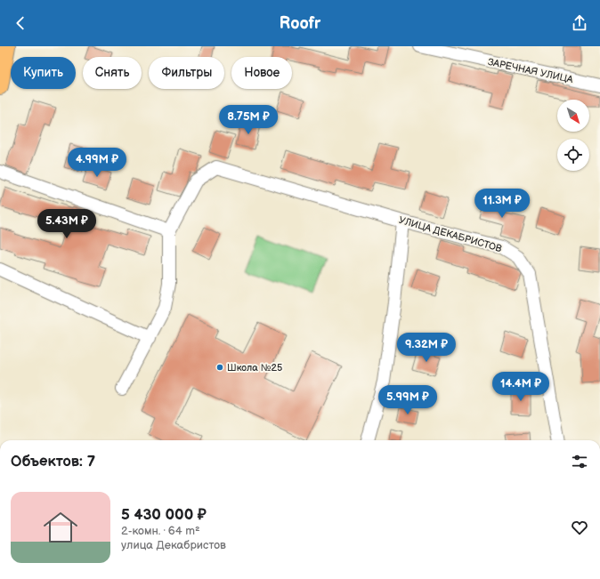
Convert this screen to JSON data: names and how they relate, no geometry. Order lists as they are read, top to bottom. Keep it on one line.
{"streets":{"street":["ЗАРЕЧНАЯ УЛИЦА","УЛИЦА ДЕКАБРИСТОВ"]},"places":["Школа №25"],"north":"bottom right","page":{"header":"Roofr","chip":["Купить","Снять","Фильтры","Новое"],"price":["8.75M ₽","4.99M ₽","11.3M ₽","5.43M ₽","9.32M ₽","14.4M ₽","5.99M ₽"],"heading":"Объектов: 7","list":[{"name":"5 430 000 ₽","note":"2-комн. · 64 m² · улица Декабристов"}]}}
